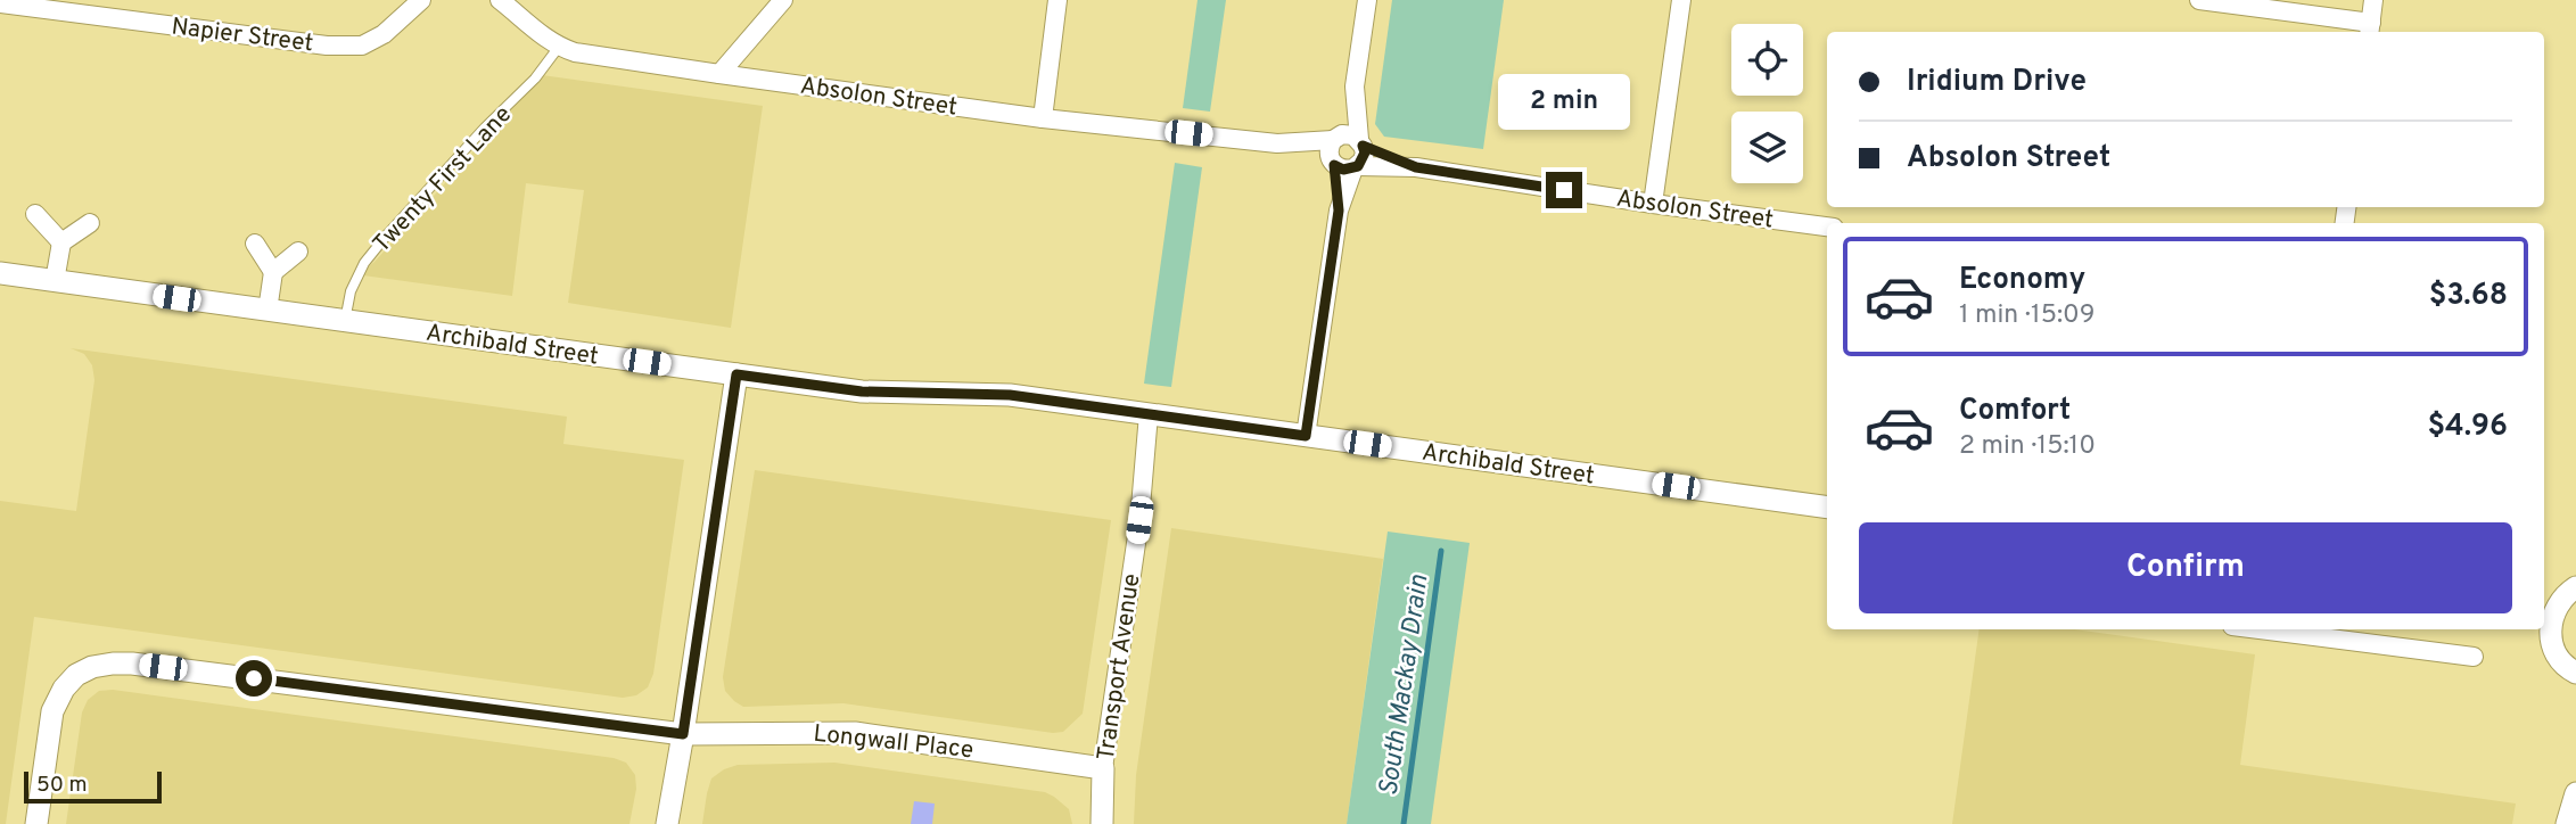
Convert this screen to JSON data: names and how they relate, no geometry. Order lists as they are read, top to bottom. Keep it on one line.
{"streets":{"street":["Napier Street","Absolon Street","Archibald Street","Transport Avenue","Longwall Place"],"lane":["Twenty First Lane"]},"crossings":[["Absolon Street","Twenty First Lane"],["Twenty First Lane","Archibald Street"],["Archibald Street","Transport Avenue"],["Transport Avenue","Longwall Place"]],"water":["South Mackay Drain"],"scale_bar":"50 m","page":{"banner":["Iridium Drive","Absolon Street"],"bubble":"2 min","list":[{"name":"Economy","note":"1 min · 15:09","value":"$3.68"},{"name":"Comfort","note":"2 min · 15:10","value":"$4.96"}],"buttons":"Confirm","scale":"50 m"}}
